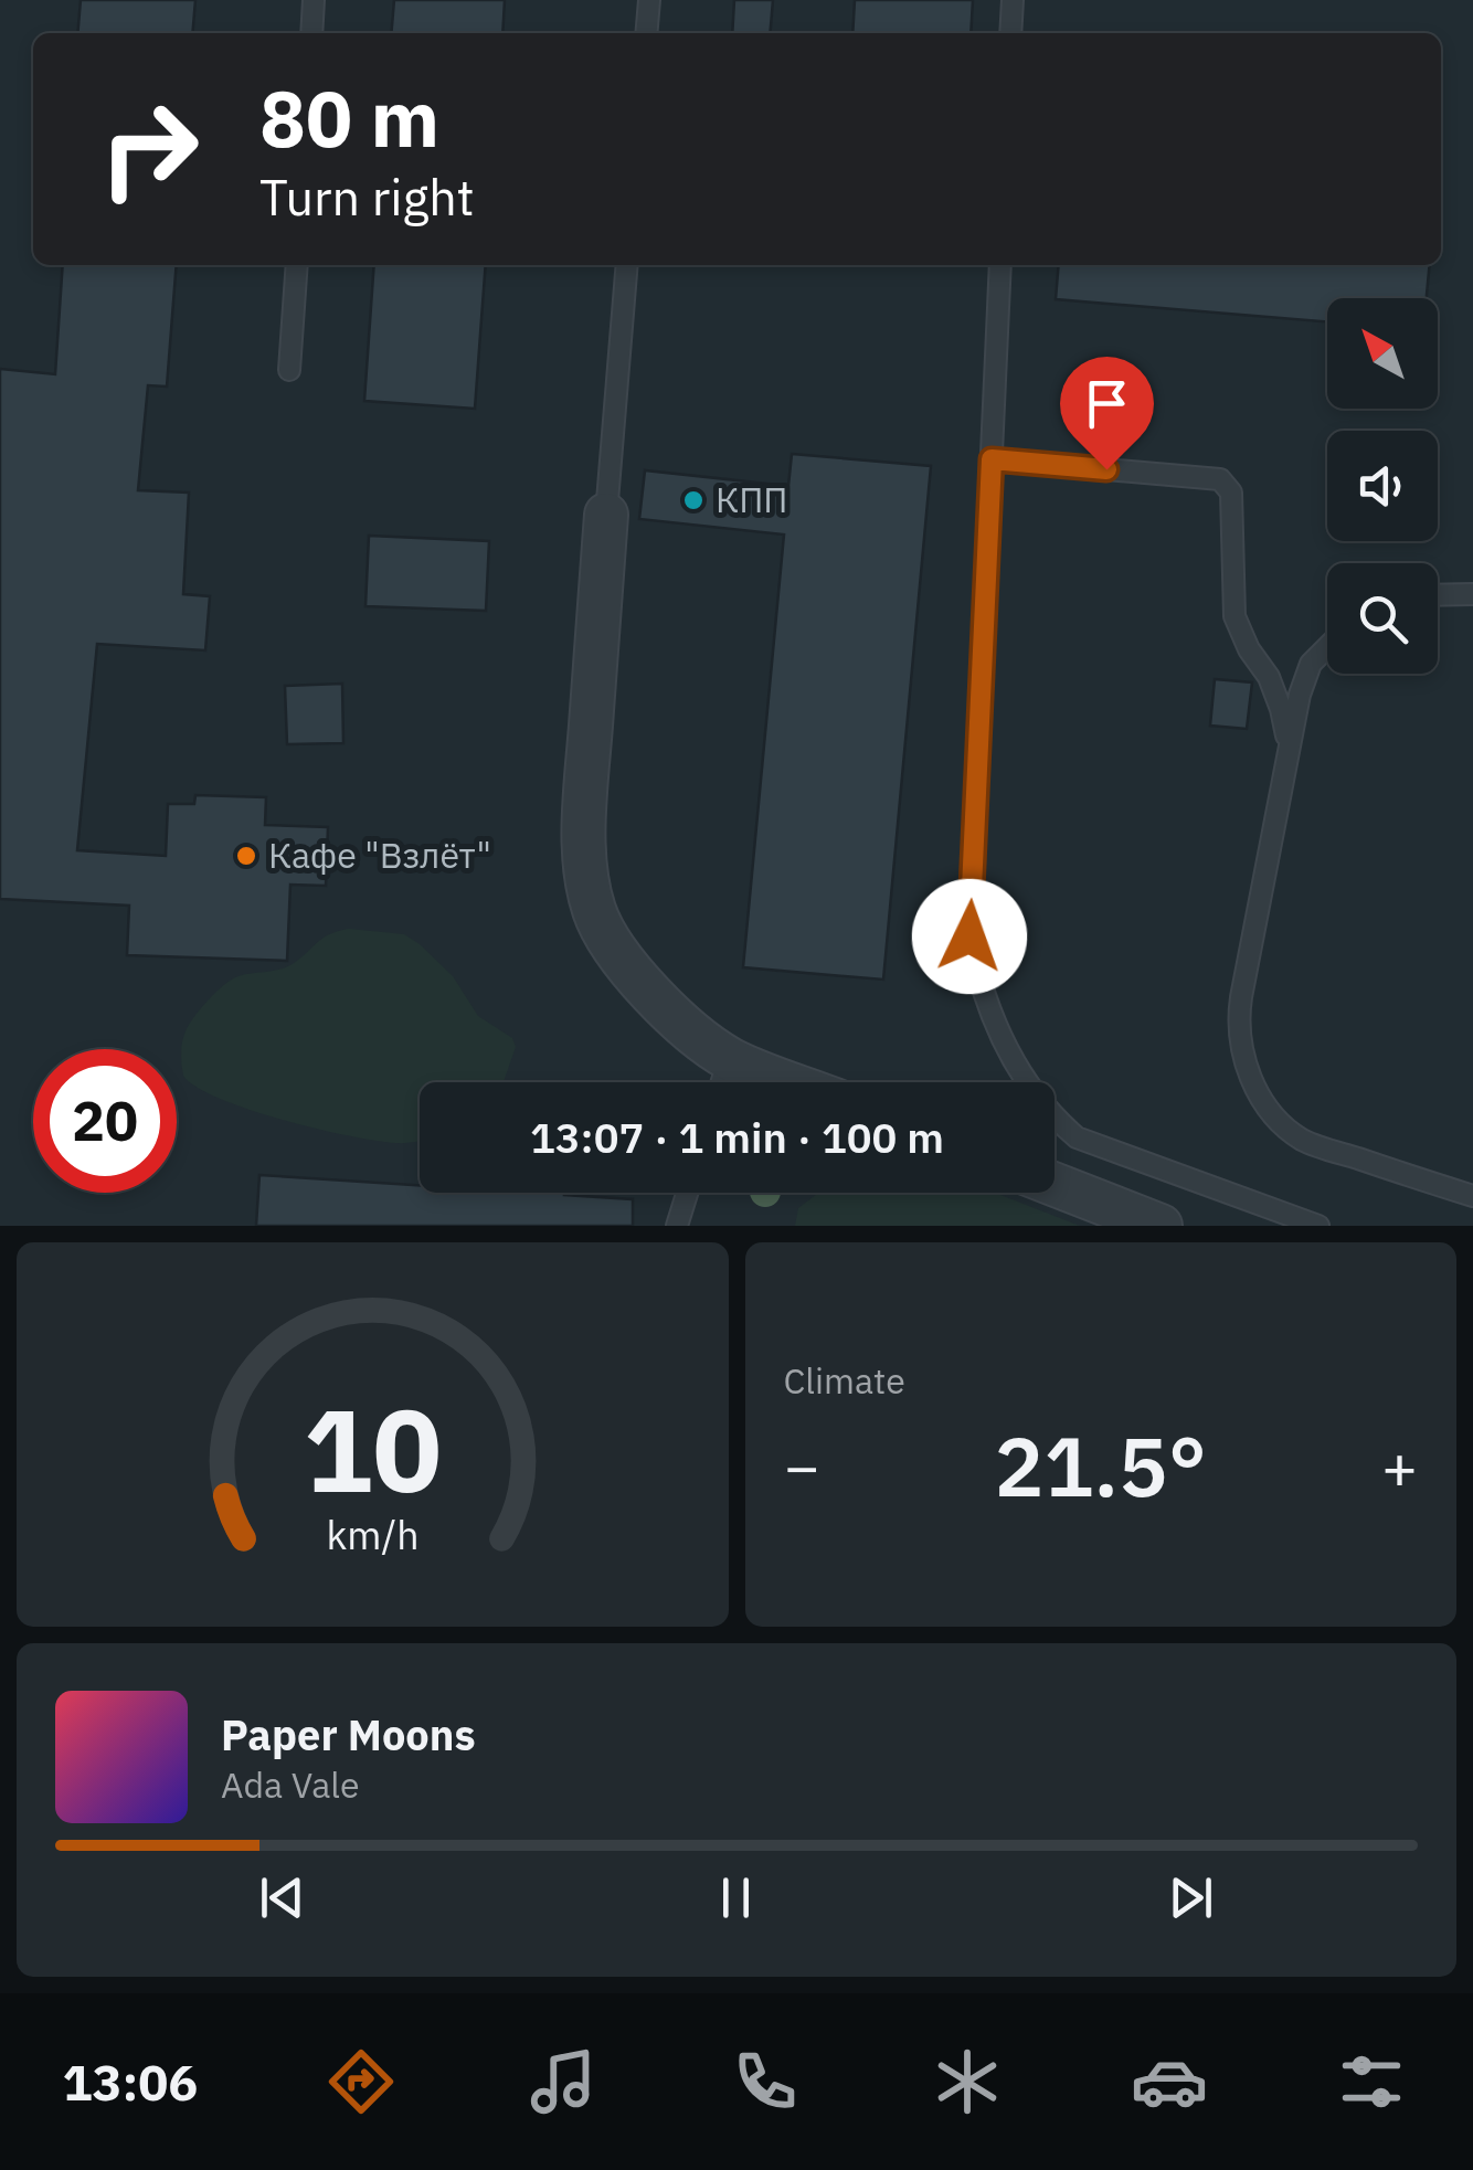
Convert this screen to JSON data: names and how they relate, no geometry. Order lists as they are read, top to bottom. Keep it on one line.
{"places":["КПП","Кафе \"Взлёт\""],"north":"top left","page":{"turn":["80 m","Turn right"],"limit":"20","trip":"13:07 · 1 min · 100 m","tile":"Climate","heat":["−","21.5°","+"],"song":["Paper Moons","Ada Vale"],"tabs":"13:06","gauge":["10","km/h"]}}
